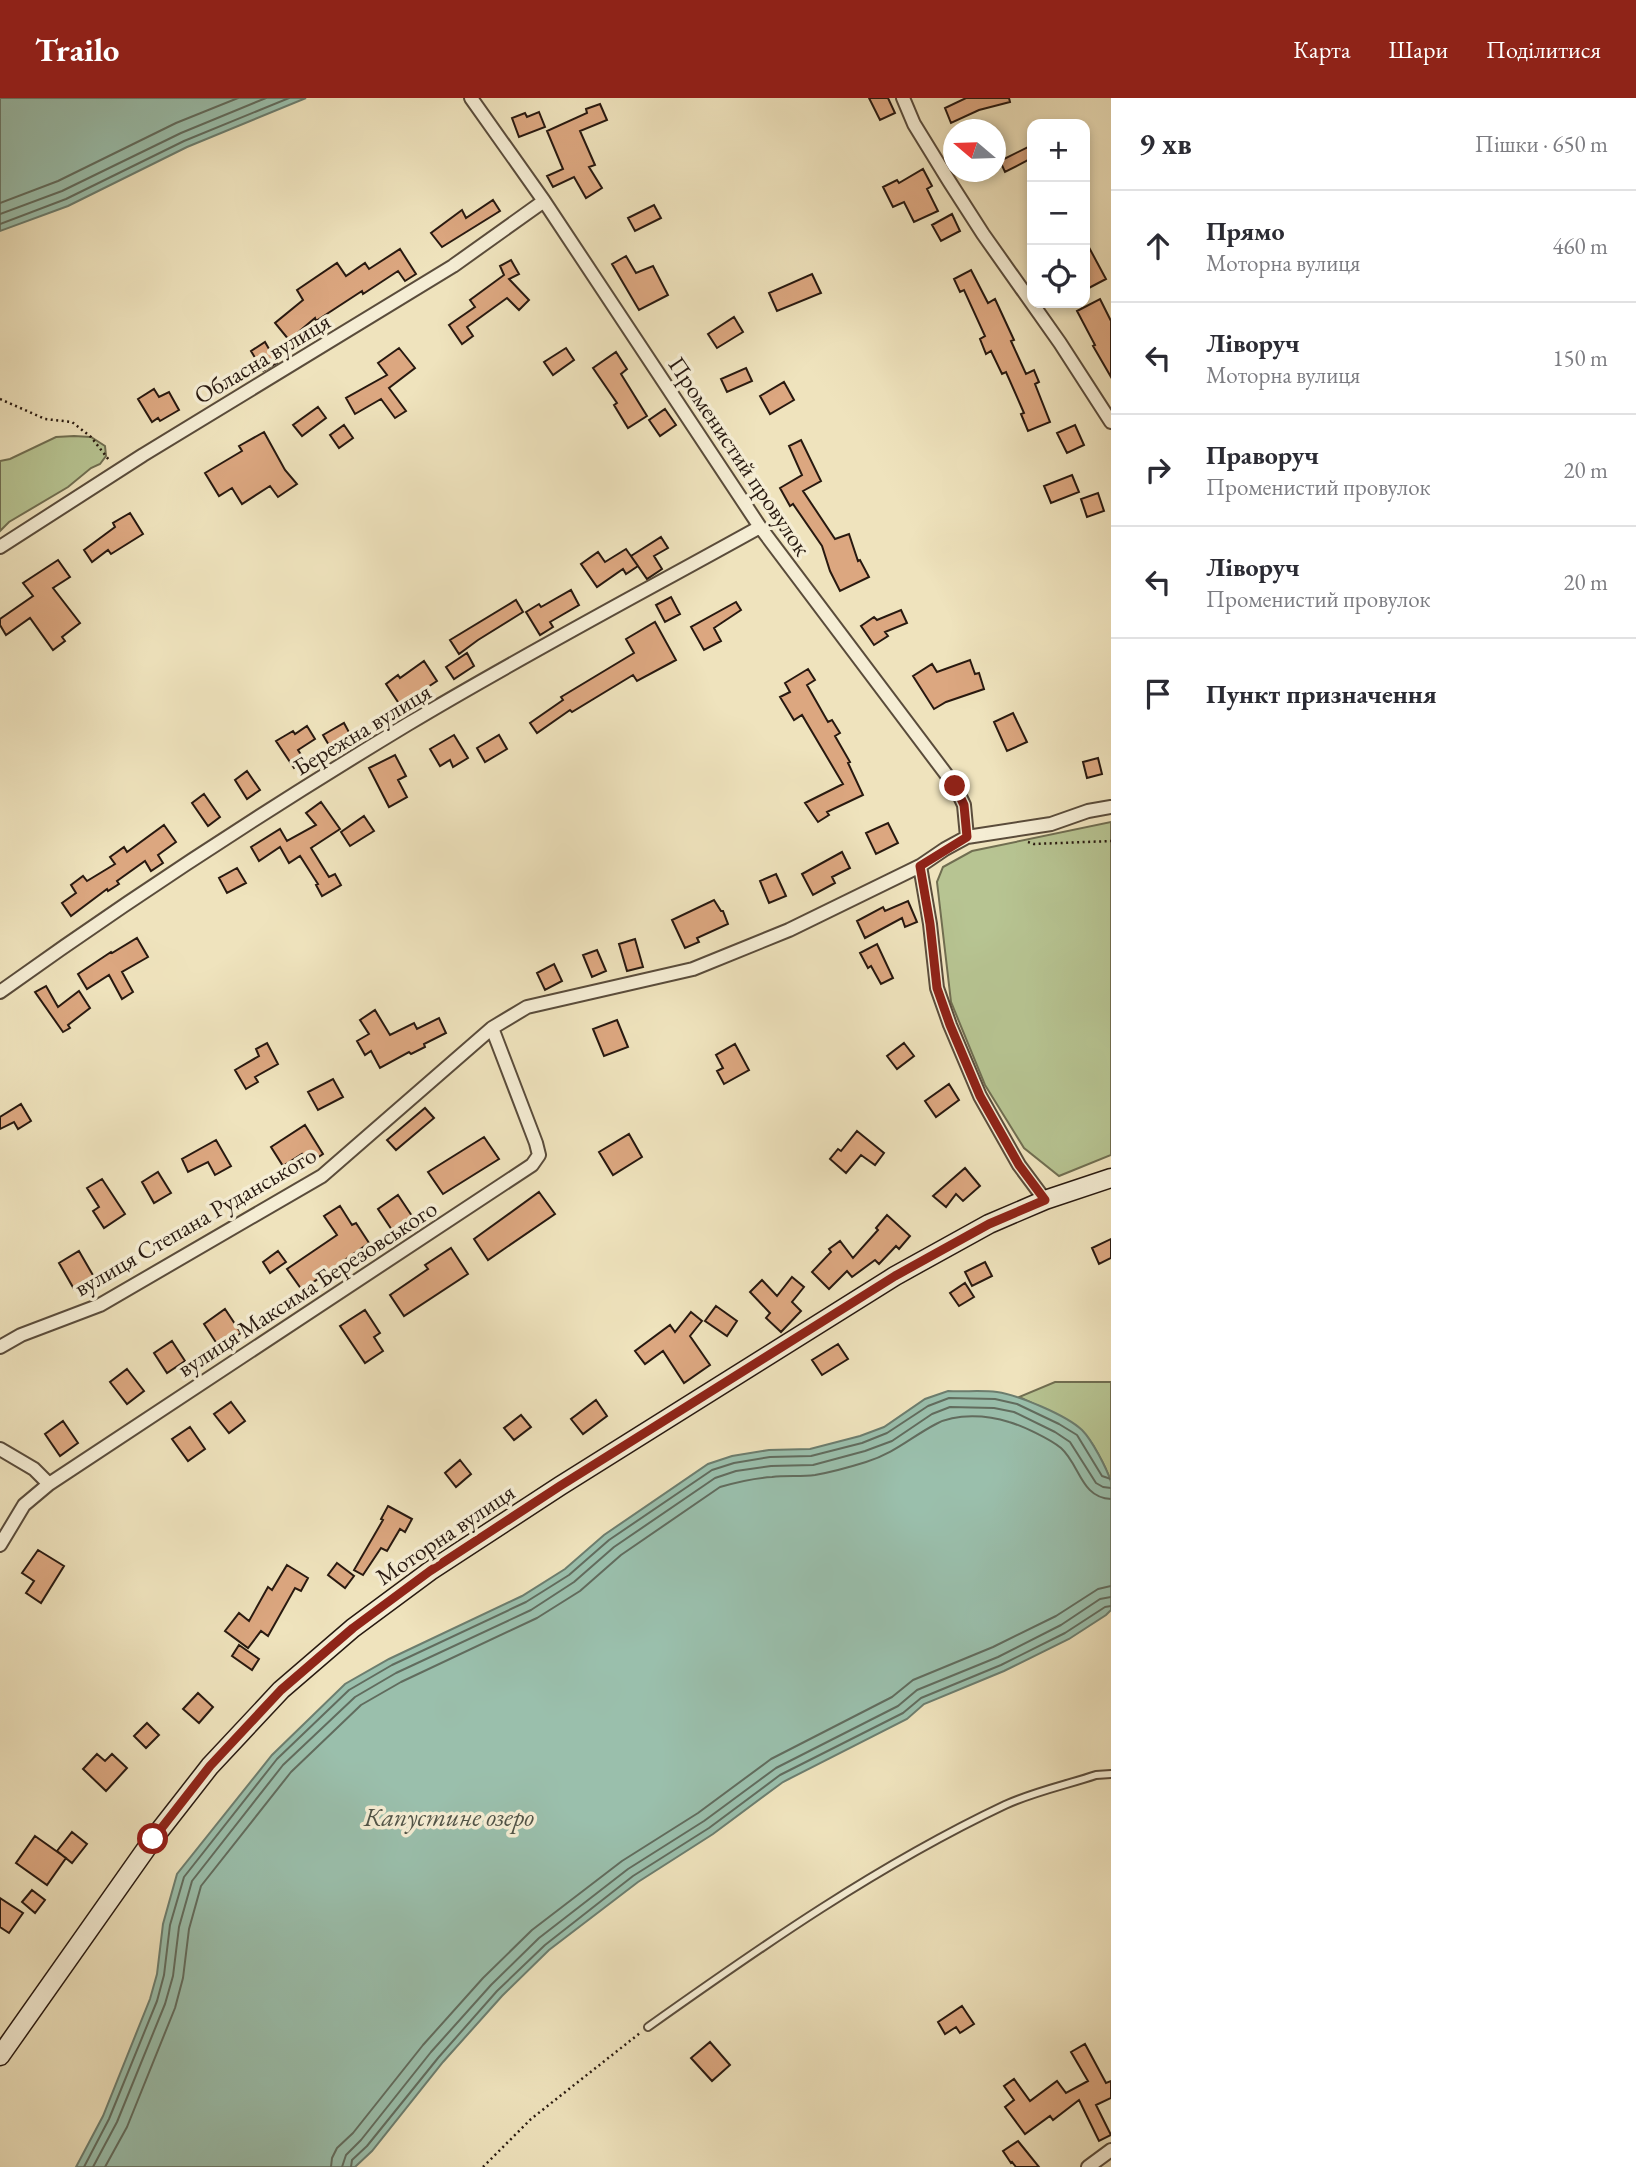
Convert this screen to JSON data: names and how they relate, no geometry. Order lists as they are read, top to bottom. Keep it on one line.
{"streets":{"street":["Обласна вулиця","Променистий провулок","Бережна вулиця","вулиця Степана Руданського","вулиця Максима Березовського","Моторна вулиця"]},"crossings":[["Обласна вулиця","Променистий провулок"],["Променистий провулок","Бережна вулиця"],["вулиця Степана Руданського","вулиця Максима Березовського"]],"water":["Капустине озеро"],"north":"left","page":{"header":"Trailo","nav":["Карта","Шари","Поділитися"],"heading":["9 хв","Пішки · 650 m"],"map_buttons":["+","−"],"list":[["Прямо","Моторна вулиця","460 m"],["Ліворуч","Моторна вулиця","150 m"],["Праворуч","Променистий провулок","20 m"],["Ліворуч","Променистий провулок","20 m"],"Пункт призначення"]}}
